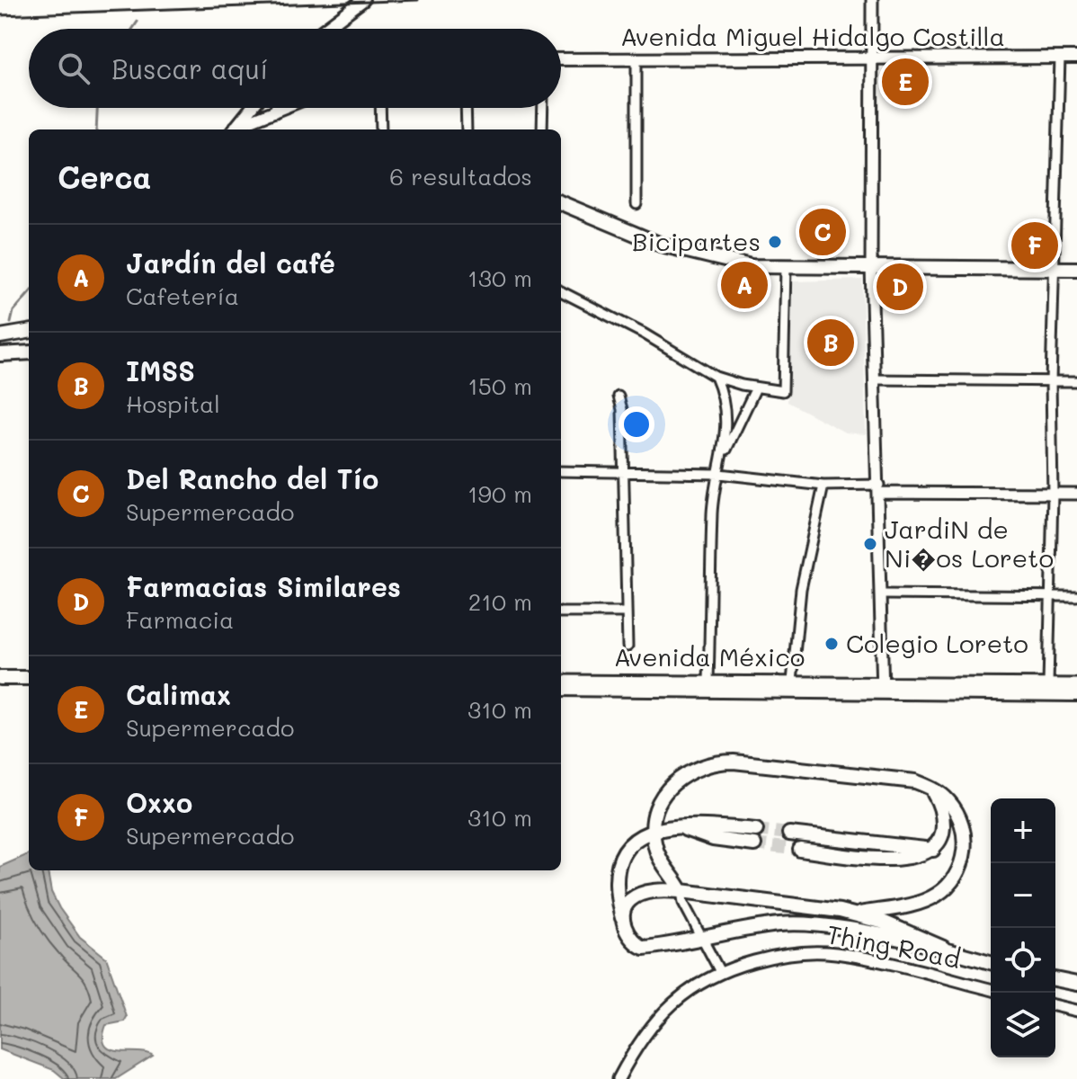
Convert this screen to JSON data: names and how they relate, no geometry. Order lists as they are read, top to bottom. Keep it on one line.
{"streets":{"main road":["Avenida Miguel Hidalgo Costilla"],"street":["Avenida México","Thing Road"]},"places":["Bicipartes","JardiN de Ni�os Loreto","Colegio Loreto"],"page":{"search":"Buscar aquí","pins":["E","C","F","A","D","B"],"heading":["Cerca","6 resultados"],"list":[{"mark":"A","name":"Jardín del café","note":"Cafetería","value":"130 m"},{"mark":"B","name":"IMSS","note":"Hospital","value":"150 m"},{"mark":"C","name":"Del Rancho del Tío","note":"Supermercado","value":"190 m"},{"mark":"D","name":"Farmacias Similares","note":"Farmacia","value":"210 m"},{"mark":"E","name":"Calimax","note":"Supermercado","value":"310 m"},{"mark":"F","name":"Oxxo","note":"Supermercado","value":"310 m"}],"map_buttons":["+","−"]}}
